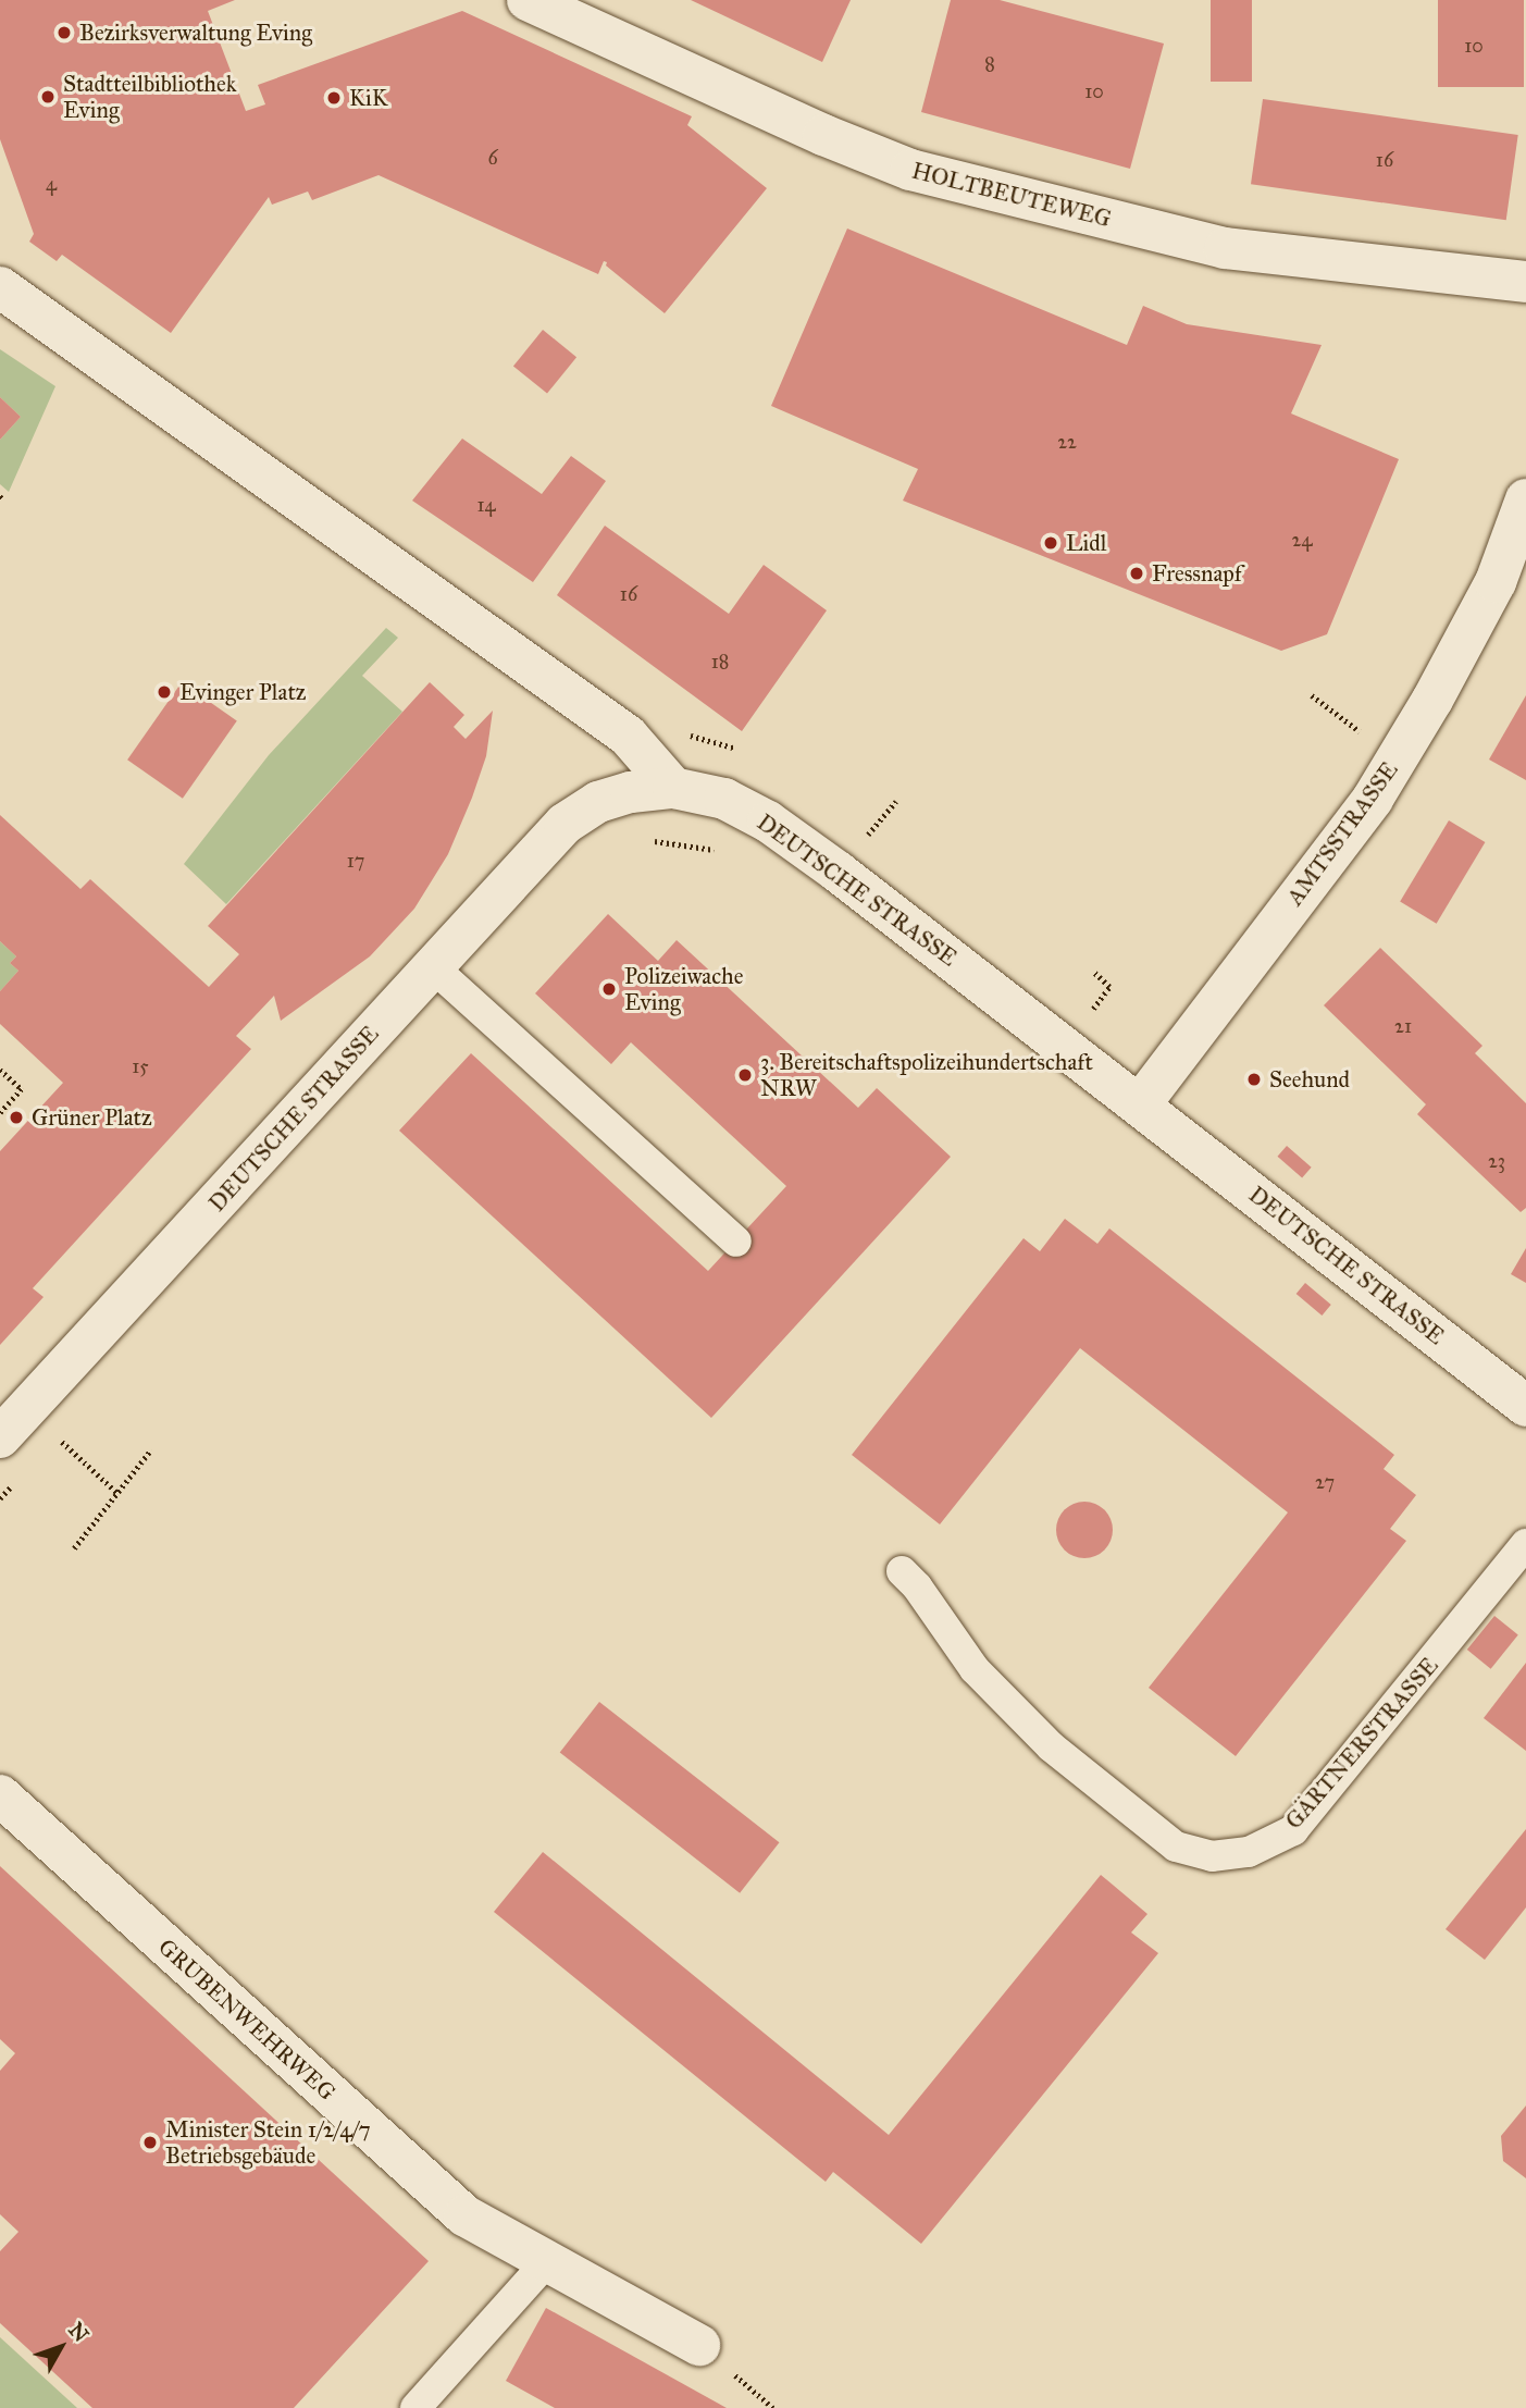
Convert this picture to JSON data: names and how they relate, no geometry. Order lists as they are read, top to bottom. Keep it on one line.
{"streets":{"street":["HOLTBEUTEWEG","AMTSSTRASSE","DEUTSCHE STRASSE","GRUBENWEHRWEG"],"lane":["GÄRTNERSTRASSE"]},"crossings":[["AMTSSTRASSE","DEUTSCHE STRASSE"]],"places":["Bezirksverwaltung Eving","Stadtteilbibliothek Eving","KiK","Lidl","Fressnapf","Evinger Platz","Polizeiwache Eving","3. Bereitschaftspolizeihundertschaft NRW","Seehund","Grüner Platz","Minister Stein 1/2/4/7 Betriebsgebäude"],"house_numbers":["10","8","10","6","16","4","22","14","24","16","18","17","21","15","23","27"],"north":"top right"}
